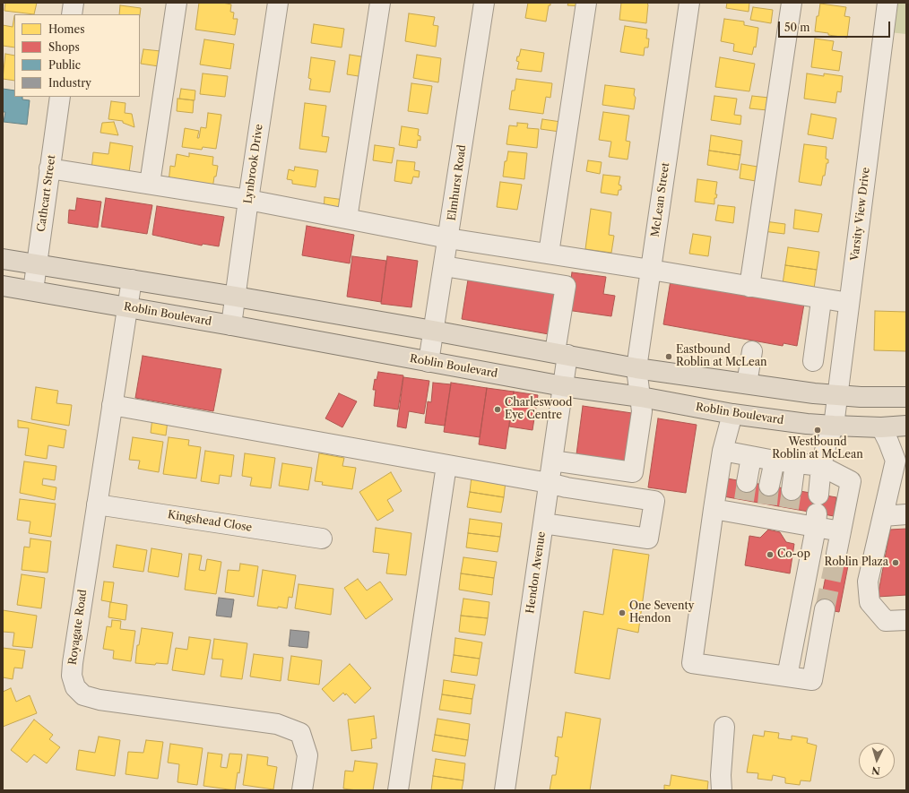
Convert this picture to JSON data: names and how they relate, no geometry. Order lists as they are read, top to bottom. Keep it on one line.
{"streets":{"main road":["Roblin Boulevard"],"street":["Lynbrook Drive","Elmhurst Road","Cathcart Street","McLean Street","Varsity View Drive","Kingshead Close","Hendon Avenue","Royagate Road"]},"crossings":[["Lynbrook Drive","Roblin Boulevard"],["Elmhurst Road","Roblin Boulevard"],["Elmhurst Road","Hendon Avenue"],["Cathcart Street","Roblin Boulevard"],["McLean Street","Roblin Boulevard"],["McLean Street","Hendon Avenue"],["Varsity View Drive","Roblin Boulevard"],["Roblin Boulevard","Hendon Avenue"],["Roblin Boulevard","Royagate Road"],["Kingshead Close","Royagate Road"]],"places":["Eastbound Roblin at McLean","Charleswood Eye Centre","Westbound Roblin at McLean","Co-op","Roblin Plaza","One Seventy Hendon"],"legend":["Homes","Shops","Public","Industry"],"scale_bar":"50 m","north":"bottom"}
